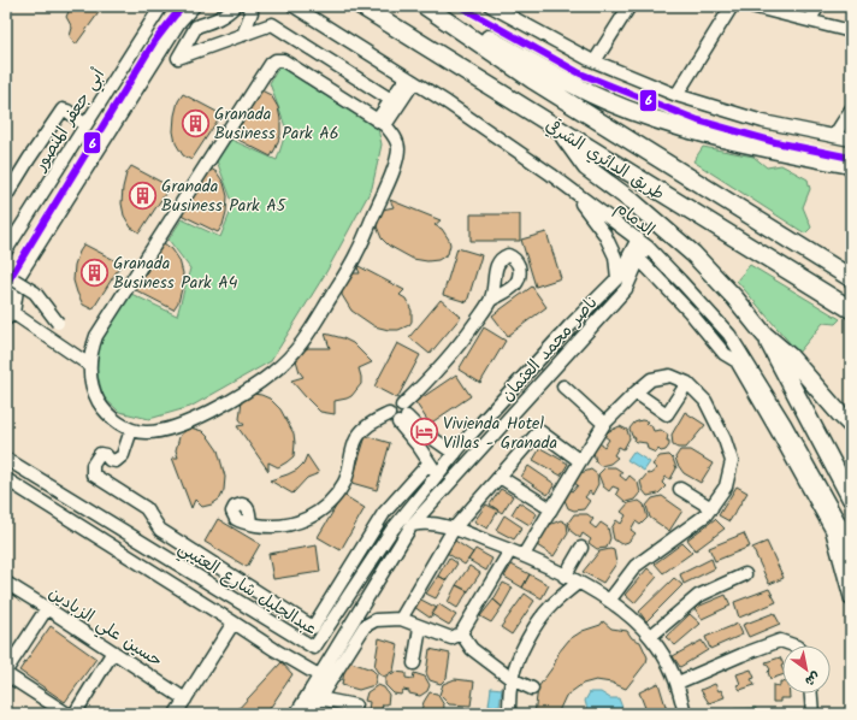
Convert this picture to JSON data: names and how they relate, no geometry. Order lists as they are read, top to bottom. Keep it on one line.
{"streets":{"highway":["طريق الدائري الشرقي"],"street":["أبي جعفر المنصور","الدمام","ناصر محمد العثمان","عبدالجليل شارع العتيبي","حسين علي الزبادين"]},"crossings":[["الدمام","ناصر محمد العثمان"]],"places":{"building":["Granada Business Park A6","Granada Business Park A5","Granada Business Park A4"],"hotel":["Vivienda Hotel Villas - Granada"]},"lines":["transit line 6"],"north":"bottom right"}
